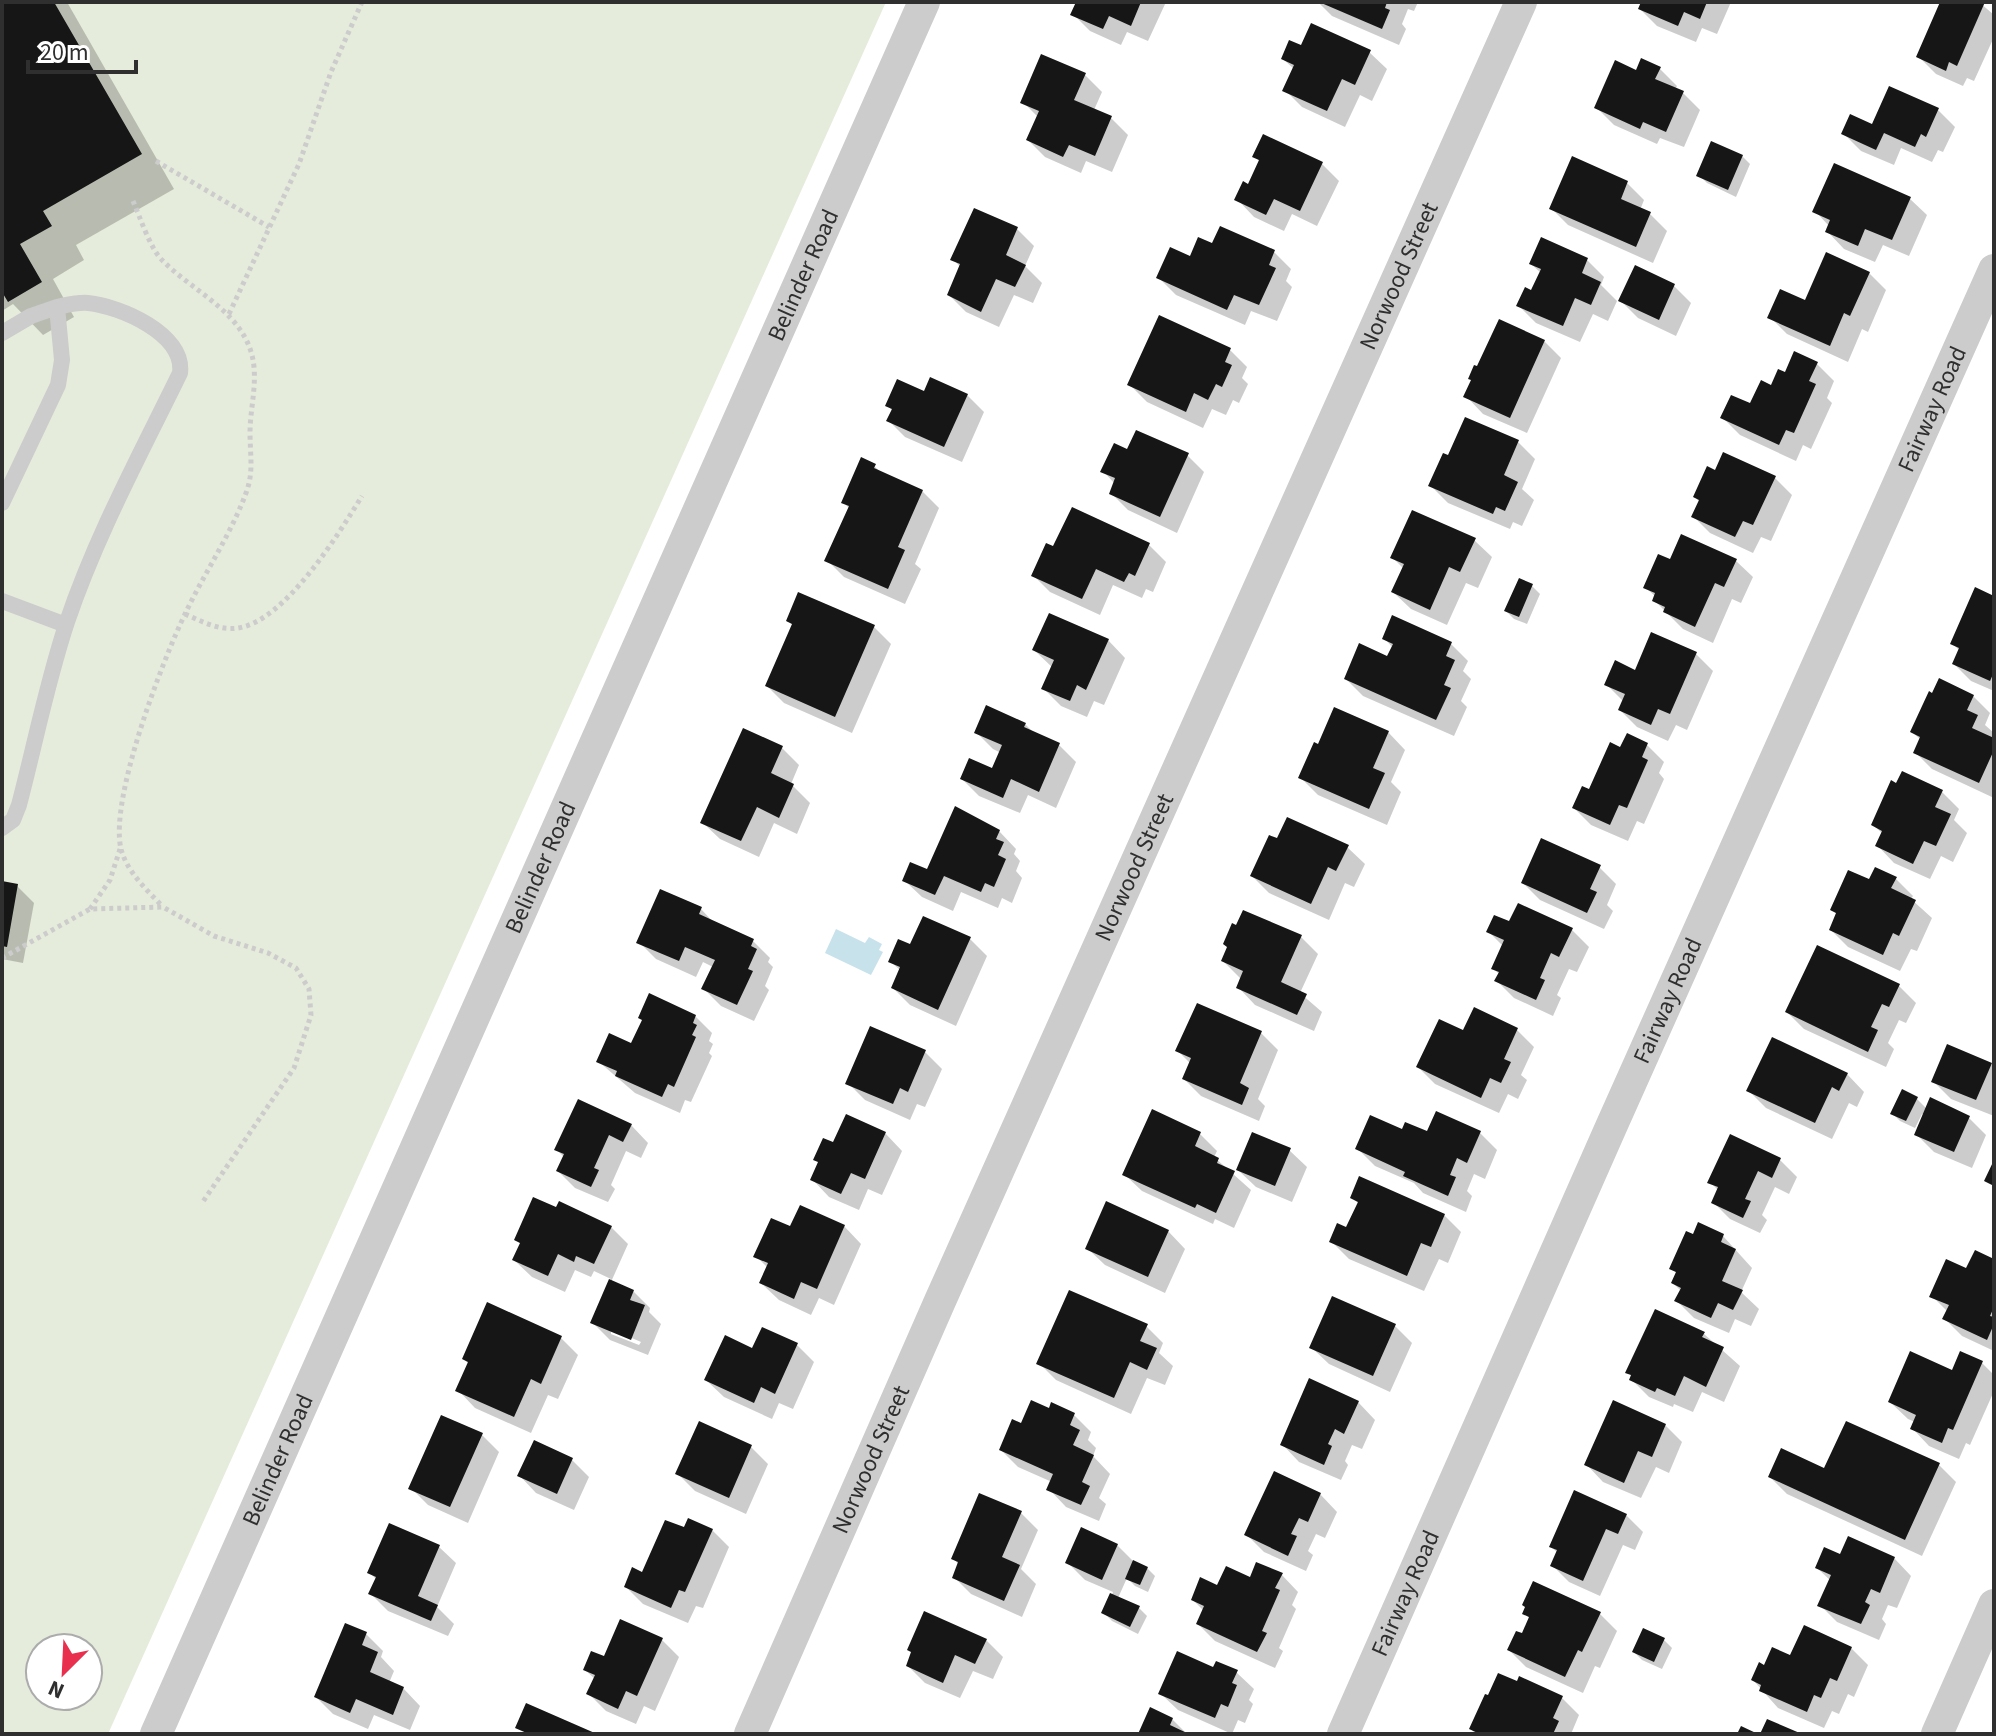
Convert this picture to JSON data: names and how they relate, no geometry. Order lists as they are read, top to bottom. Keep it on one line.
{"streets":{"street":["Belinder Road","Norwood Street","Fairway Road"]},"scale_bar":"20 m","north":"bottom left"}
